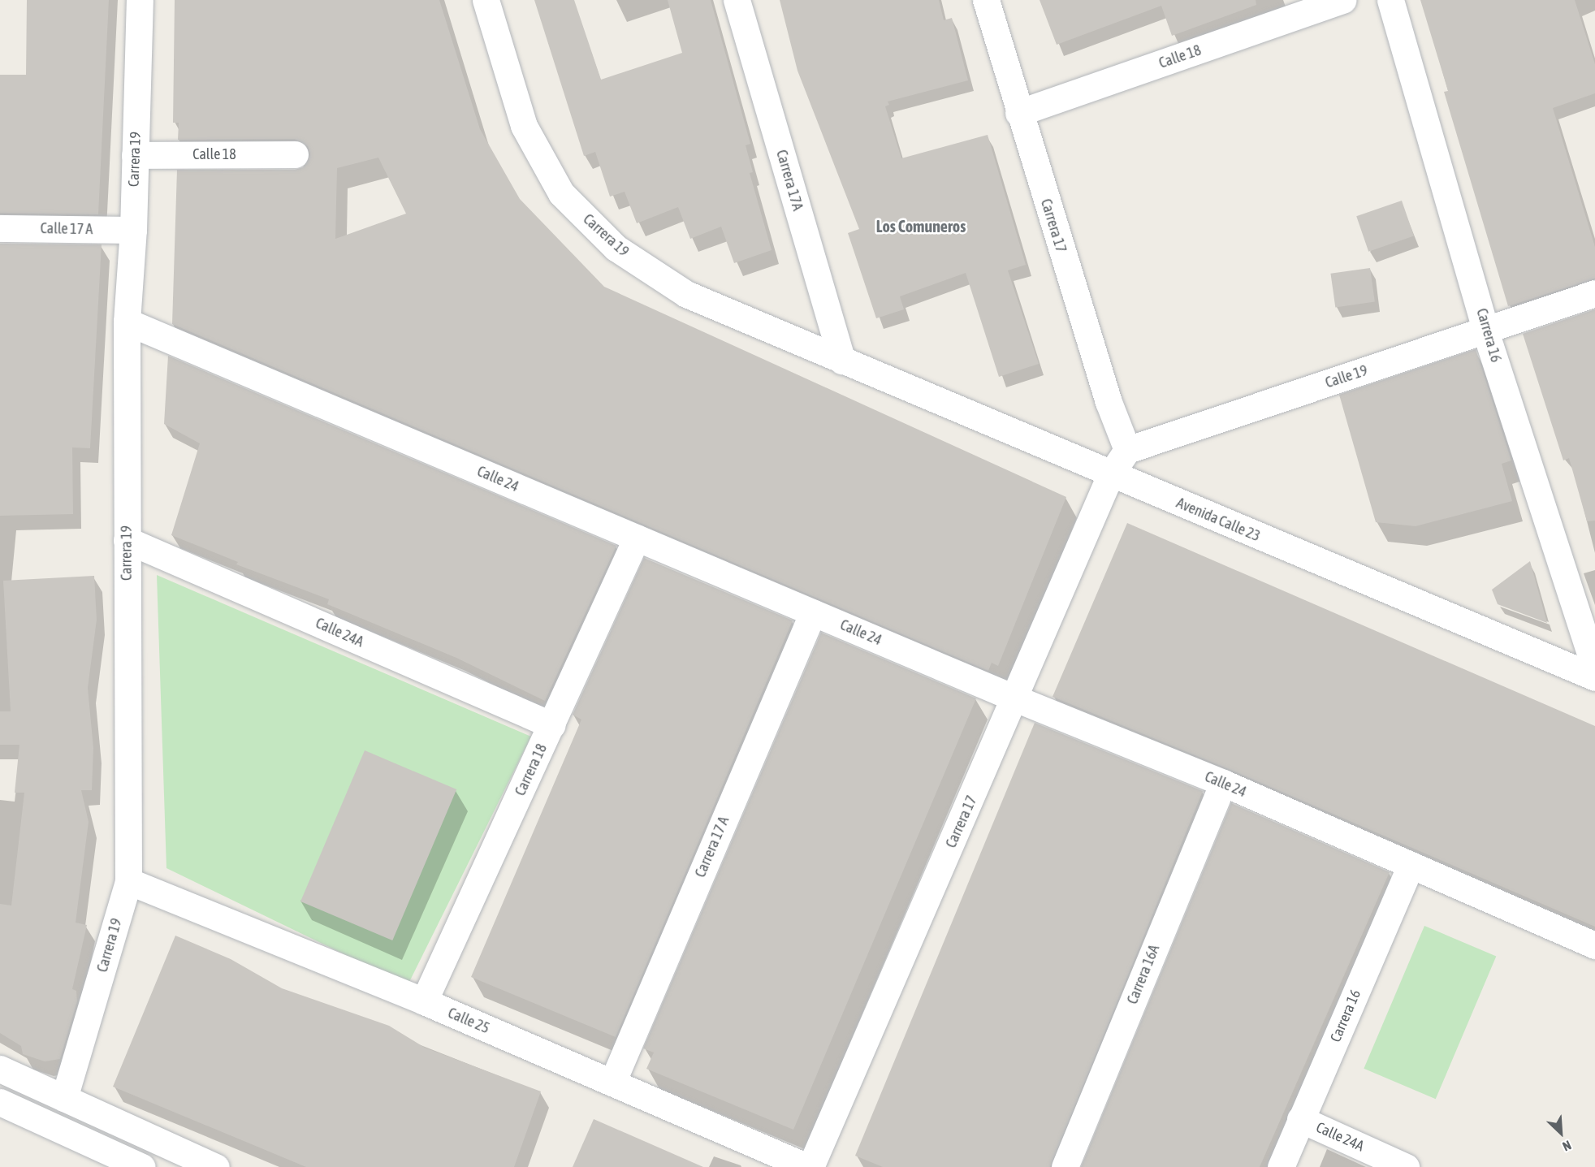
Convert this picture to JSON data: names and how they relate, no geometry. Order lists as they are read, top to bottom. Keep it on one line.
{"streets":{"street":["Calle 18","Carrera 19","Carrera 17A","Carrera 17","Calle 17 A","Carrera 16","Calle 19","Calle 24","Avenida Calle 23","Calle 24A","Carrera 18","Carrera 17 A","Carrera 16A","Calle 25"]},"crossings":[["Calle 18","Carrera 19"],["Calle 18","Carrera 17"],["Carrera 19","Carrera 17A"],["Carrera 19","Calle 17 A"],["Carrera 19","Calle 24"],["Carrera 19","Avenida Calle 23"],["Carrera 19","Calle 24A"],["Carrera 19","Calle 25"],["Carrera 17A","Avenida Calle 23"],["Carrera 17","Calle 19"],["Carrera 17","Calle 24"],["Carrera 17","Avenida Calle 23"],["Carrera 17","Calle 25"],["Carrera 16","Calle 19"],["Carrera 16","Calle 24"],["Carrera 16","Avenida Calle 23"],["Carrera 16","Calle 24A"],["Calle 24","Carrera 18"],["Calle 24","Carrera 17 A"],["Calle 24","Carrera 16A"],["Calle 24A","Carrera 18"],["Carrera 18","Calle 25"],["Carrera 17 A","Calle 25"]],"districts":["Los Comuneros"],"north":"bottom right"}
